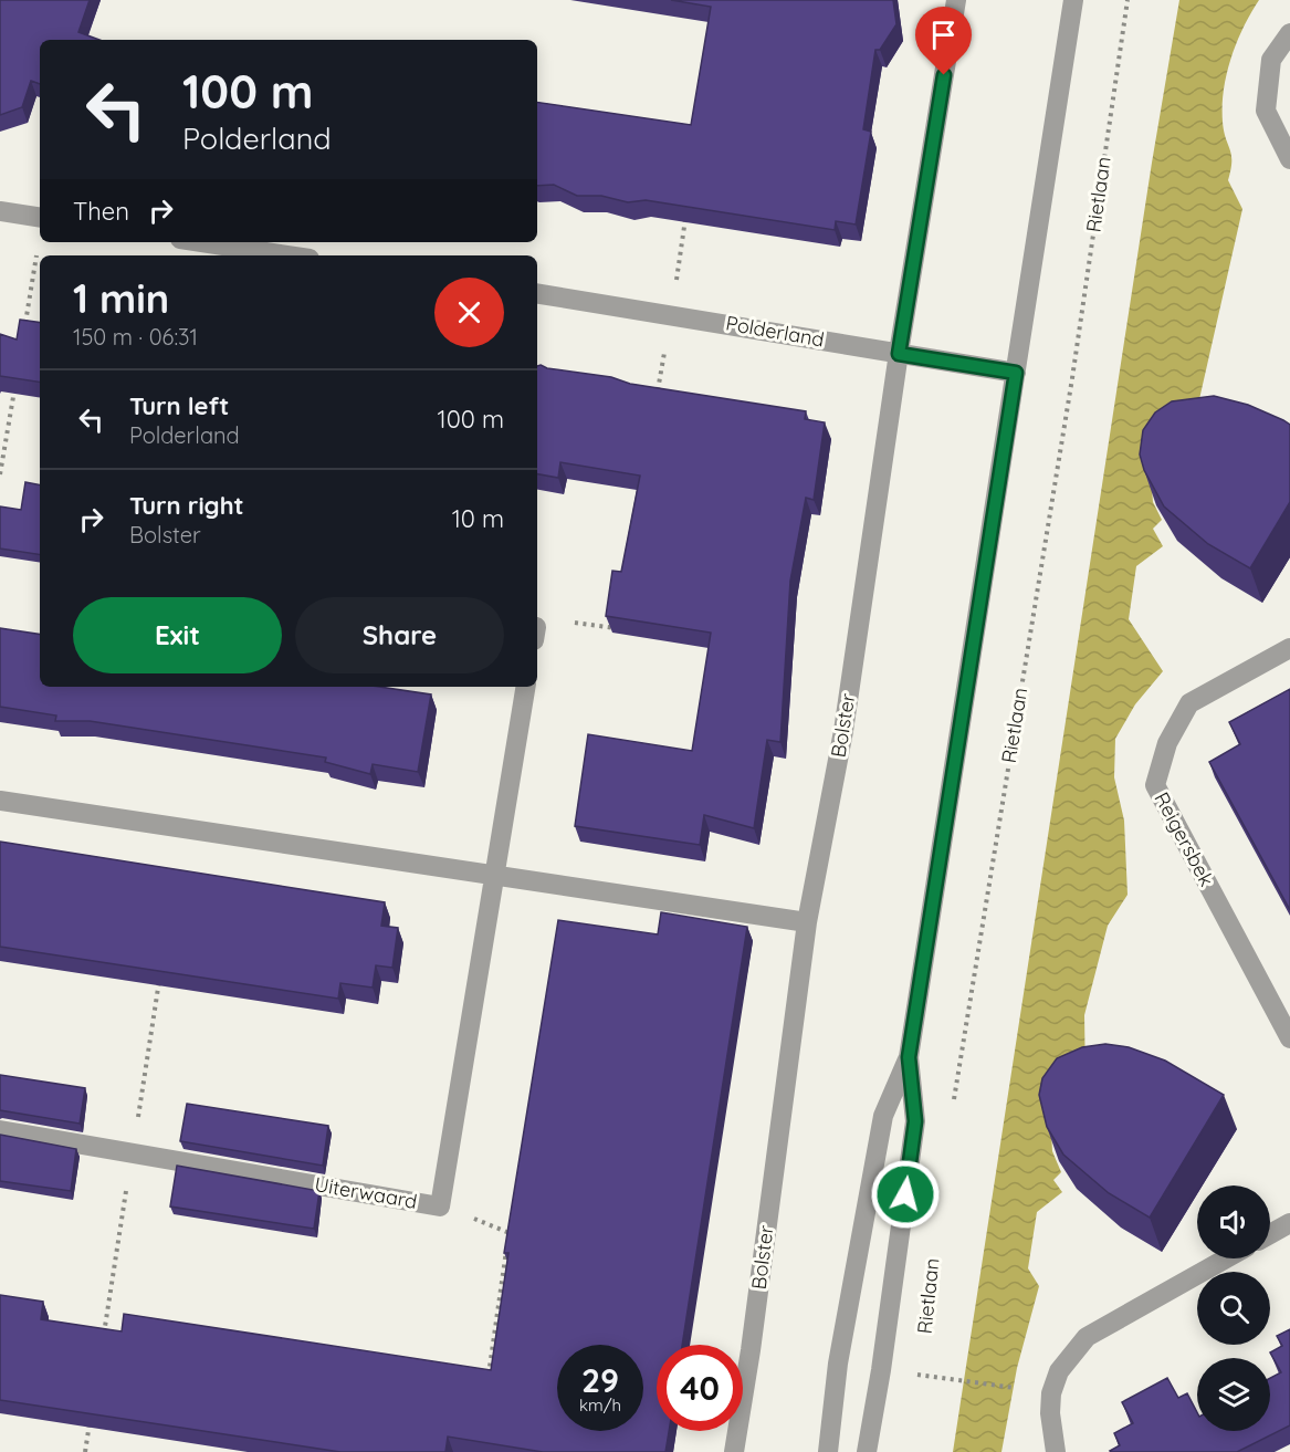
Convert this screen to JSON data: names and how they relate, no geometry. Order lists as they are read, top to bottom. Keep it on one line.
{"streets":{"street":["Rietlaan","Polderland","Bolster","Reigersbek","Uiterwaard"]},"crossings":[["Rietlaan","Polderland"],["Polderland","Bolster"]],"page":{"turn":["100 m","Polderland"],"then":"Then","heading":["1 min","150 m · 06:31"],"list":[{"name":"Turn left","note":"Polderland","value":"100 m"},{"name":"Turn right","note":"Bolster","value":"10 m"}],"buttons":["Exit","Share"],"speed":"29 km/h","limit":"40"}}
